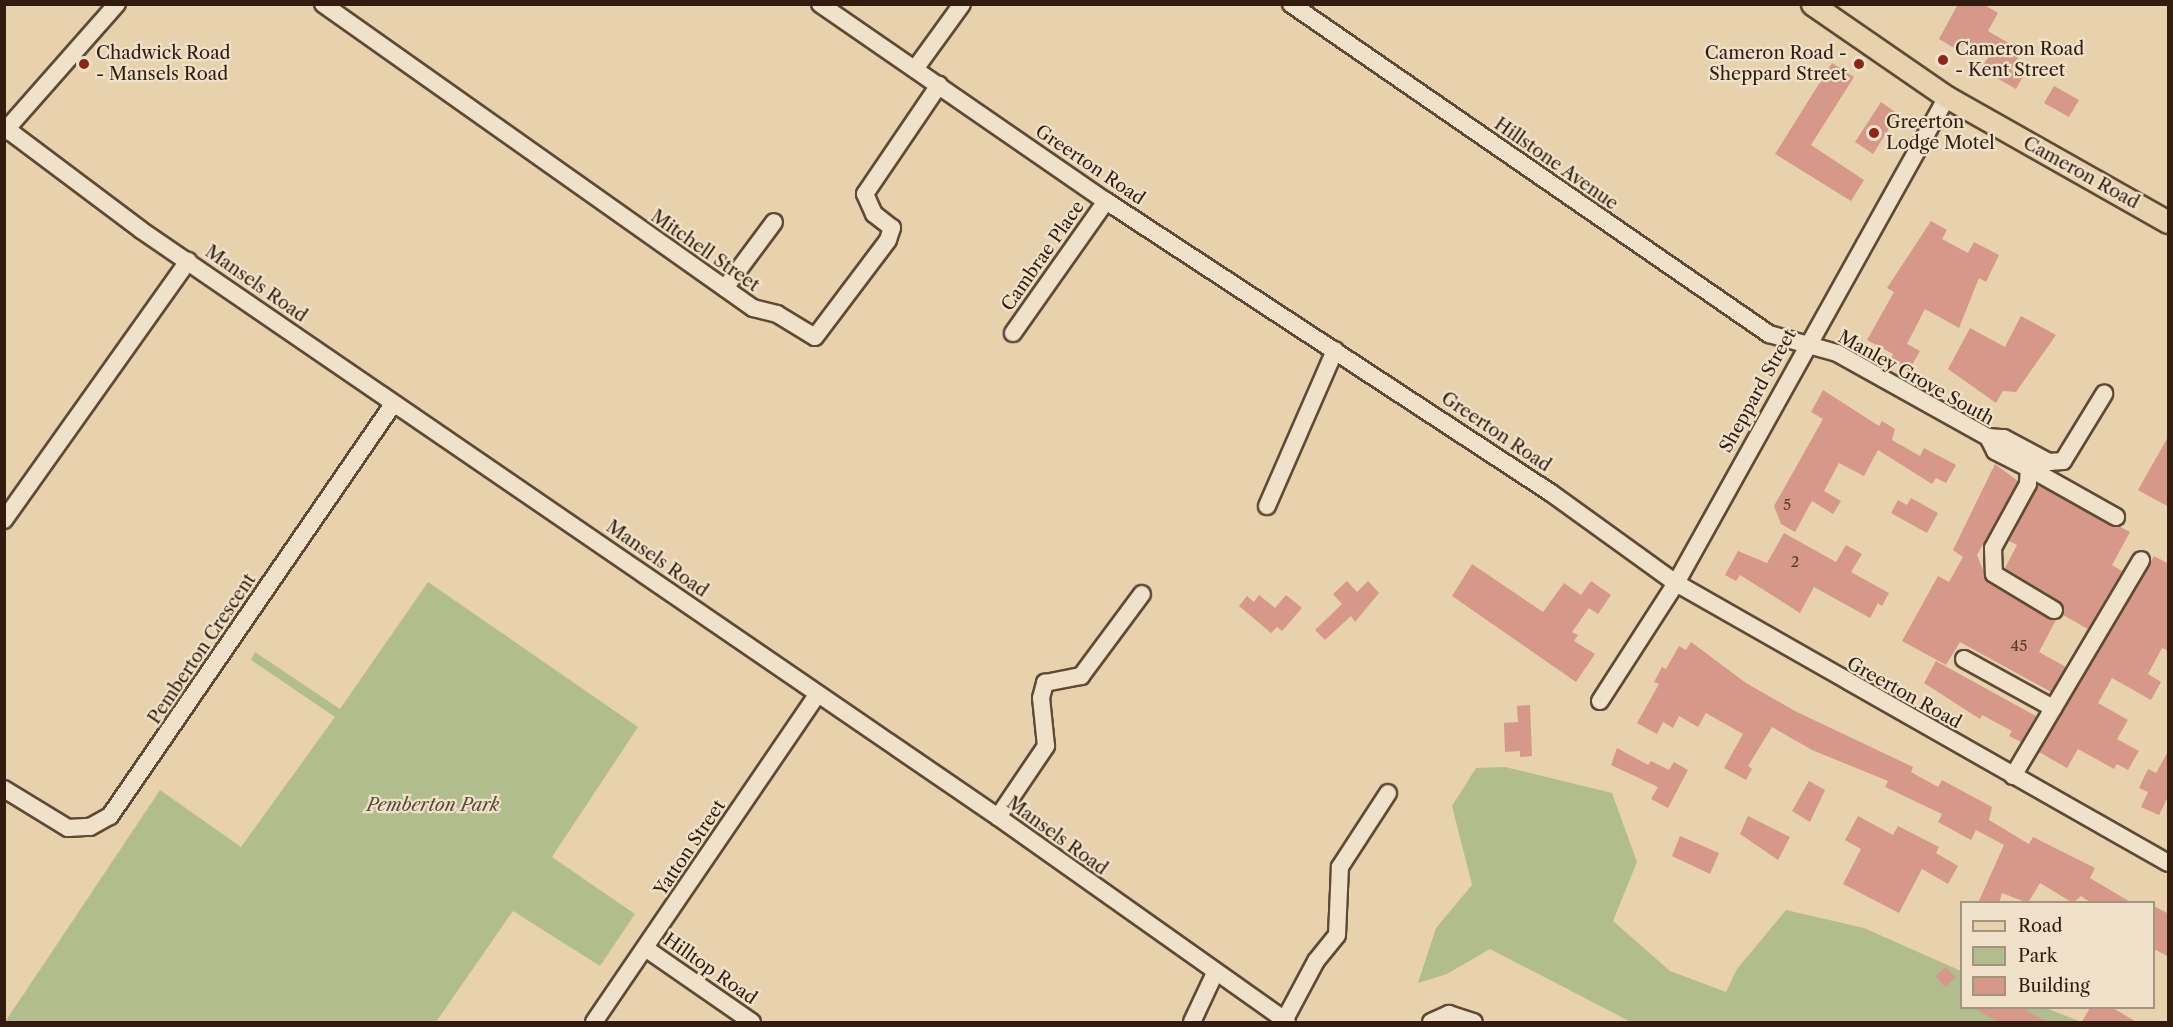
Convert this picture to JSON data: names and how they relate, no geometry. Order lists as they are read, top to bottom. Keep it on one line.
{"streets":{"main road":["Cameron Road"],"street":["Hillstone Avenue","Greerton Road","Mitchell Street","Cambrae Place","Mansels Road","Manley Grove South","Sheppard Street","Pemberton Crescent","Yatton Street","Hilltop Road"]},"crossings":[["Hillstone Avenue","Manley Grove South"],["Hillstone Avenue","Sheppard Street"],["Greerton Road","Mitchell Street"],["Greerton Road","Cambrae Place"],["Greerton Road","Sheppard Street"],["Cameron Road","Sheppard Street"],["Mansels Road","Pemberton Crescent"],["Mansels Road","Yatton Street"],["Manley Grove South","Sheppard Street"],["Yatton Street","Hilltop Road"]],"parks":["Pemberton Park"],"places":["Cameron Road - Kent Street","Chadwick Road - Mansels Road","Cameron Road - Sheppard Street","Greerton Lodge Motel"],"house_numbers":["5","2","45"],"legend":["Road","Park","Building"]}
